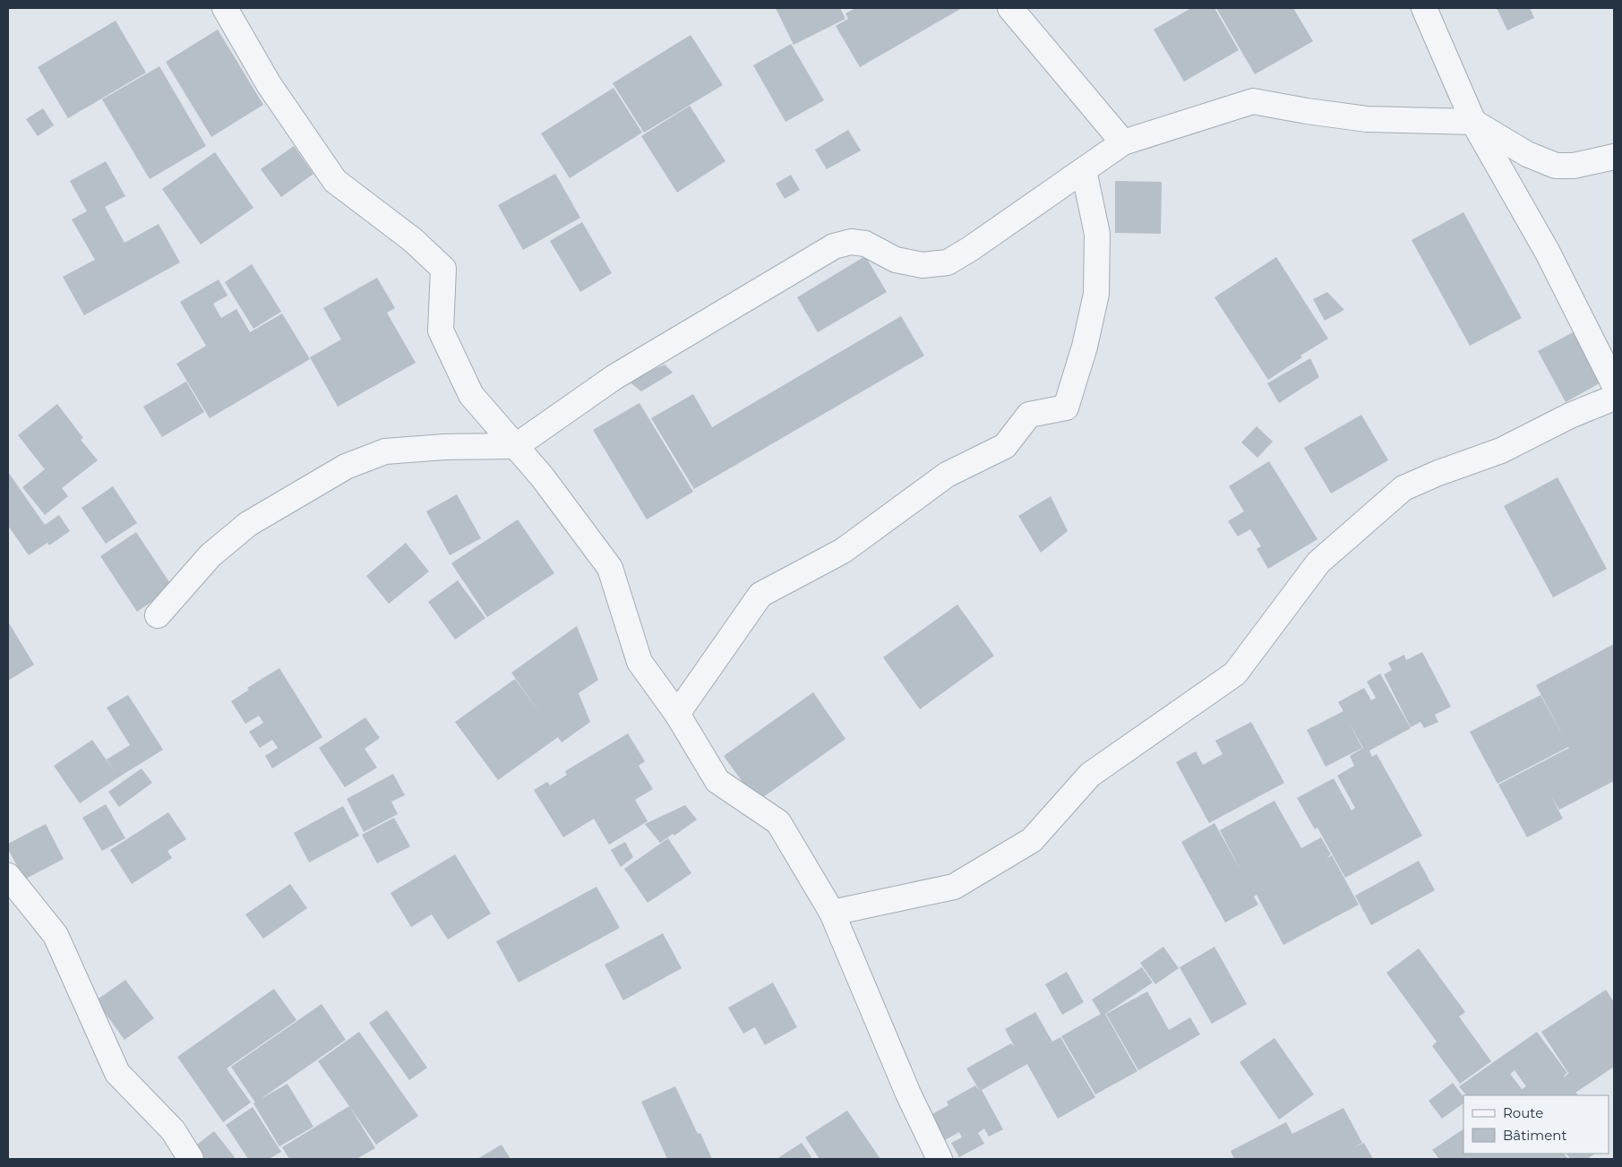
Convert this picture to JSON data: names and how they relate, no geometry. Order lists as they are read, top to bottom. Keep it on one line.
{"legend":["Route","Bâtiment"]}
